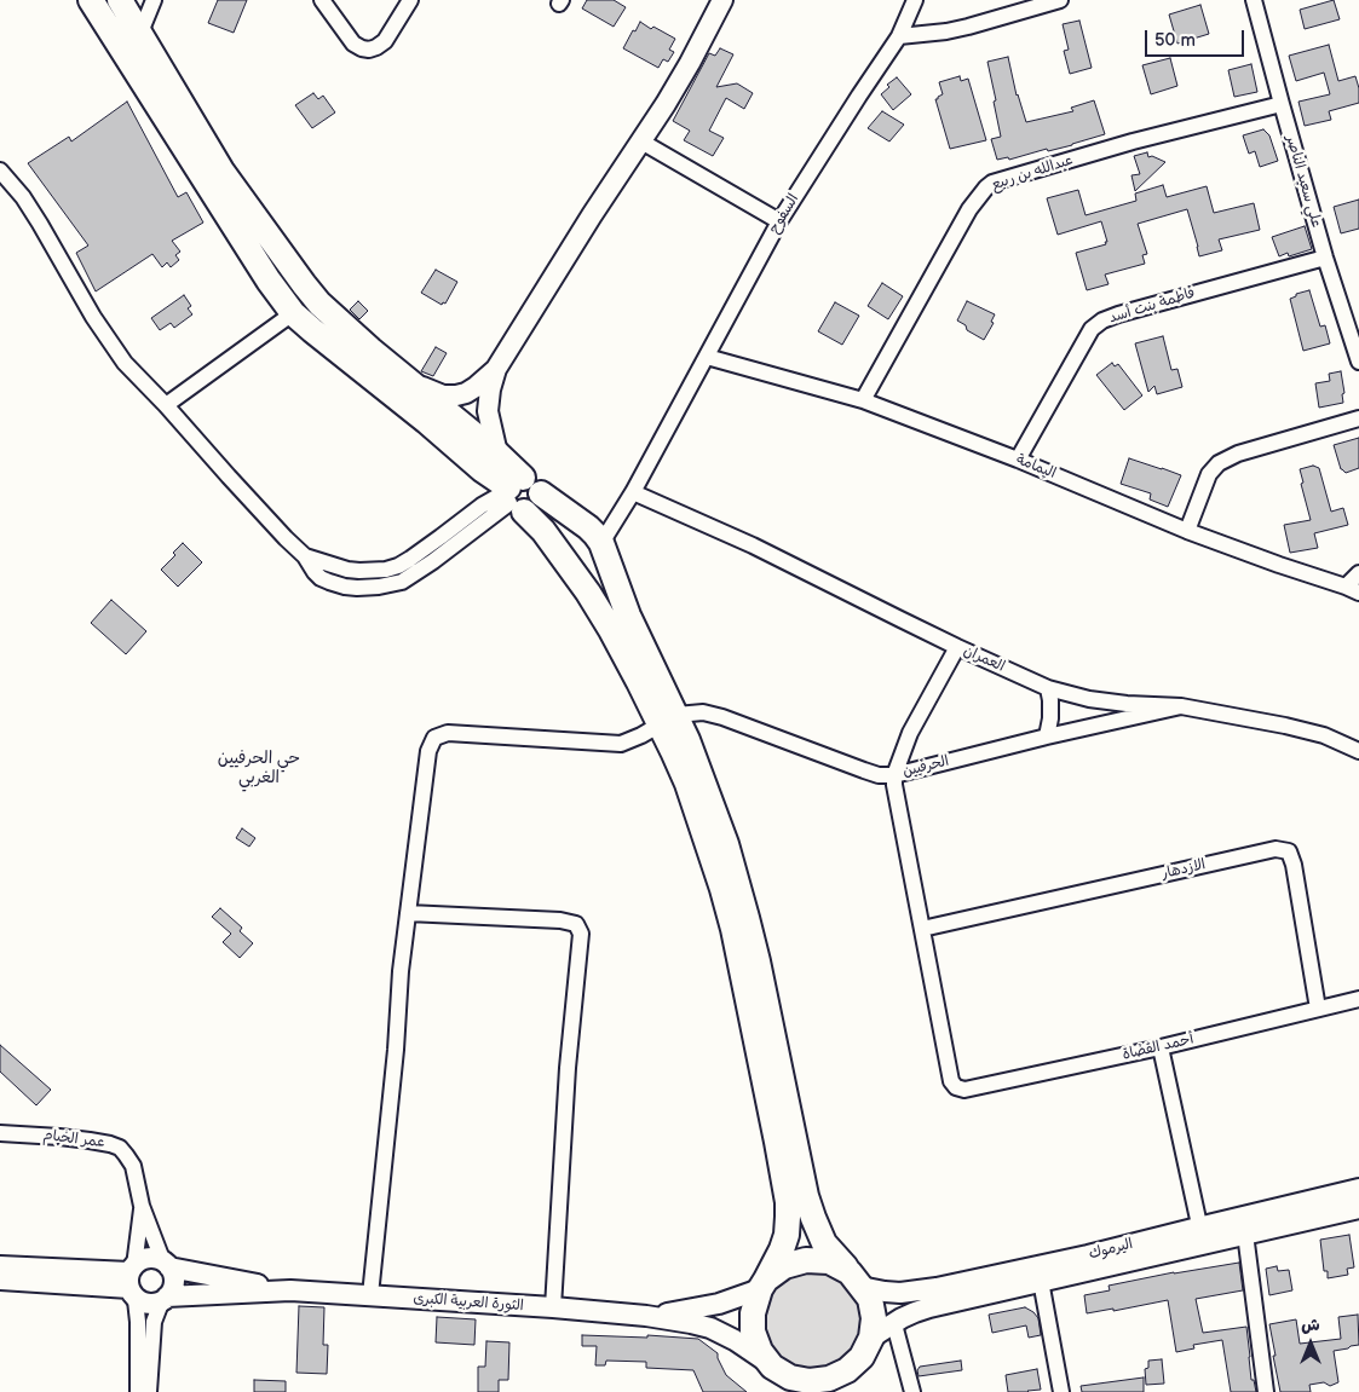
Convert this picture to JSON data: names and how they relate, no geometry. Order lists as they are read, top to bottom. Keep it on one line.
{"streets":{"street":["عبدالله بن ربيع","علي سعيد الناصر","السفوح","فاطمة بنت أسد","اليمامة","العمران","الحرفيين","الازدهار","أحمد القضاة","عمر الخيام","اليرموك","الثورة العربية الكبرى"]},"crossings":[["عبدالله بن ربيع","علي سعيد الناصر"],["عبدالله بن ربيع","اليمامة"],["علي سعيد الناصر","فاطمة بنت أسد"],["السفوح","اليمامة"],["السفوح","العمران"],["فاطمة بنت أسد","اليمامة"],["العمران","الحرفيين"],["الازدهار","أحمد القضاة"],["عمر الخيام","الثورة العربية الكبرى"],["اليرموك","الثورة العربية الكبرى"]],"districts":["حي الحرفيين الغربي"],"scale_bar":"50 m","north":"top"}
